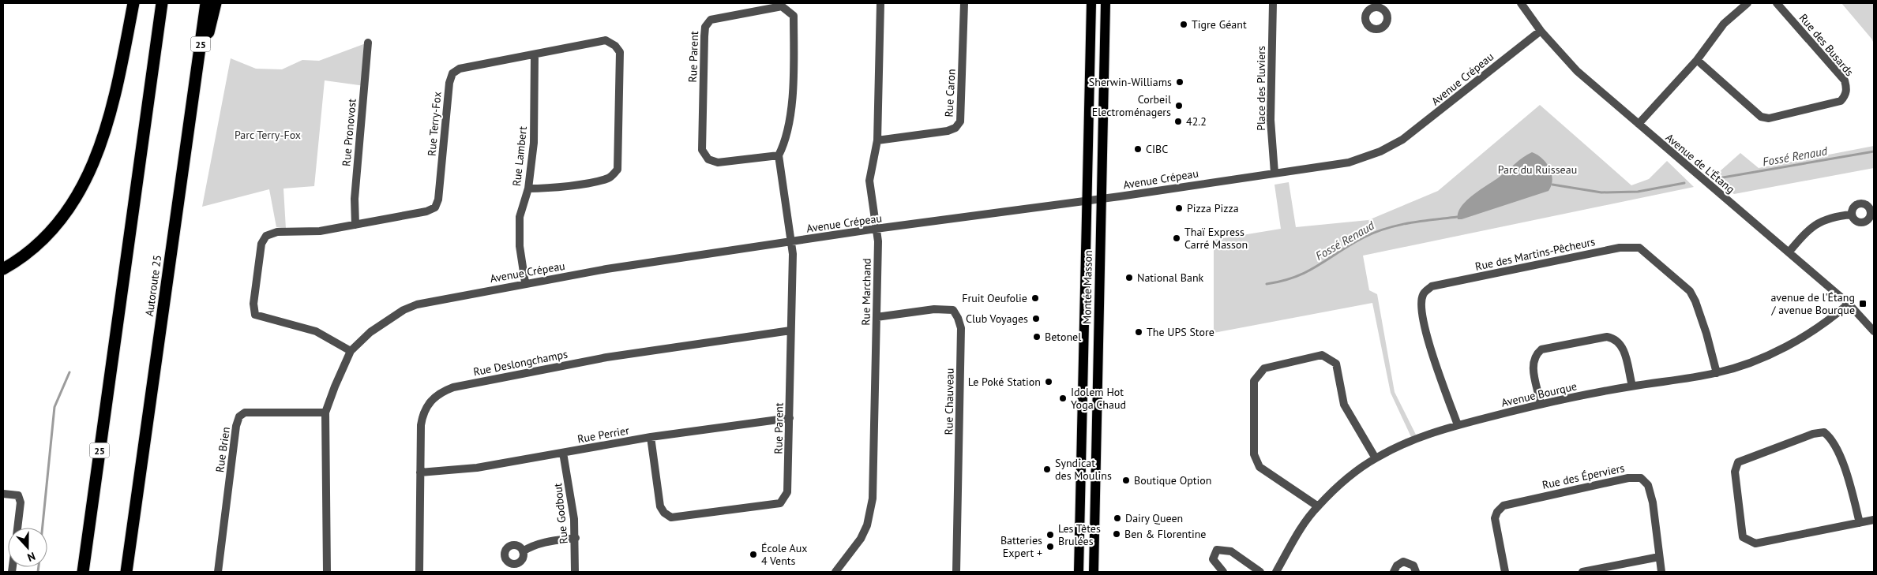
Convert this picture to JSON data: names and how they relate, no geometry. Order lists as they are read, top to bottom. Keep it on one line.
{"streets":{"highway":["25","Autoroute 25"],"main road":["Montée Masson"],"street":["Rue des Busards","Rue Parent","Avenue Crépeau","Place des Pluviers","Rue Caron","Rue Terry-Fox","Rue Pronovost","Rue Lambert","Avenue de L'Étang","Rue des Martins-Pêcheurs","Rue Marchand","Rue Deslongchamps","Avenue Bourque","Rue Chauveau","Rue Perrier","Rue Brien","Rue des Éperviers","Rue Godbout"]},"crossings":[["Rue Parent","Avenue Crépeau"],["Rue Parent","Rue Deslongchamps"],["Rue Parent","Rue Perrier"],["Avenue Crépeau","Place des Pluviers"],["Avenue Crépeau","Rue Terry-Fox"],["Avenue Crépeau","Rue Lambert"],["Avenue Crépeau","Avenue de L'Étang"],["Avenue Crépeau","Montée Masson"],["Avenue Crépeau","Rue Marchand"],["Avenue Crépeau","Rue Brien"],["Rue Caron","Rue Marchand"],["Rue Terry-Fox","Rue Pronovost"],["Rue Terry-Fox","Rue Lambert"],["Avenue de L'Étang","Avenue Bourque"],["Rue des Martins-Pêcheurs","Avenue Bourque"],["Rue Marchand","Rue Chauveau"],["Rue Deslongchamps","Rue Perrier"],["Rue Perrier","Rue Godbout"]],"water":["Fossé Renaud"],"parks":["Parc Terry-Fox","Parc du Ruisseau"],"places":{"other":["Tigre Géant","Sherwin-Williams","Corbeil Electroménagers","42.2","CIBC","Pizza Pizza","Thaï Express Carré Masson","National Bank","Fruit Oeufolie","Club Voyages","The UPS Store","Betonel","Le Poké Station","Idolem Hot Yoga Chaud","Syndicat des Moulins","Boutique Option","Dairy Queen","Ben & Florentine","Les Têtes Brulées","Batteries Expert +","École Aux 4 Vents"],"transit":["avenue de l'Étang / avenue Bourque"]},"north":"bottom"}
